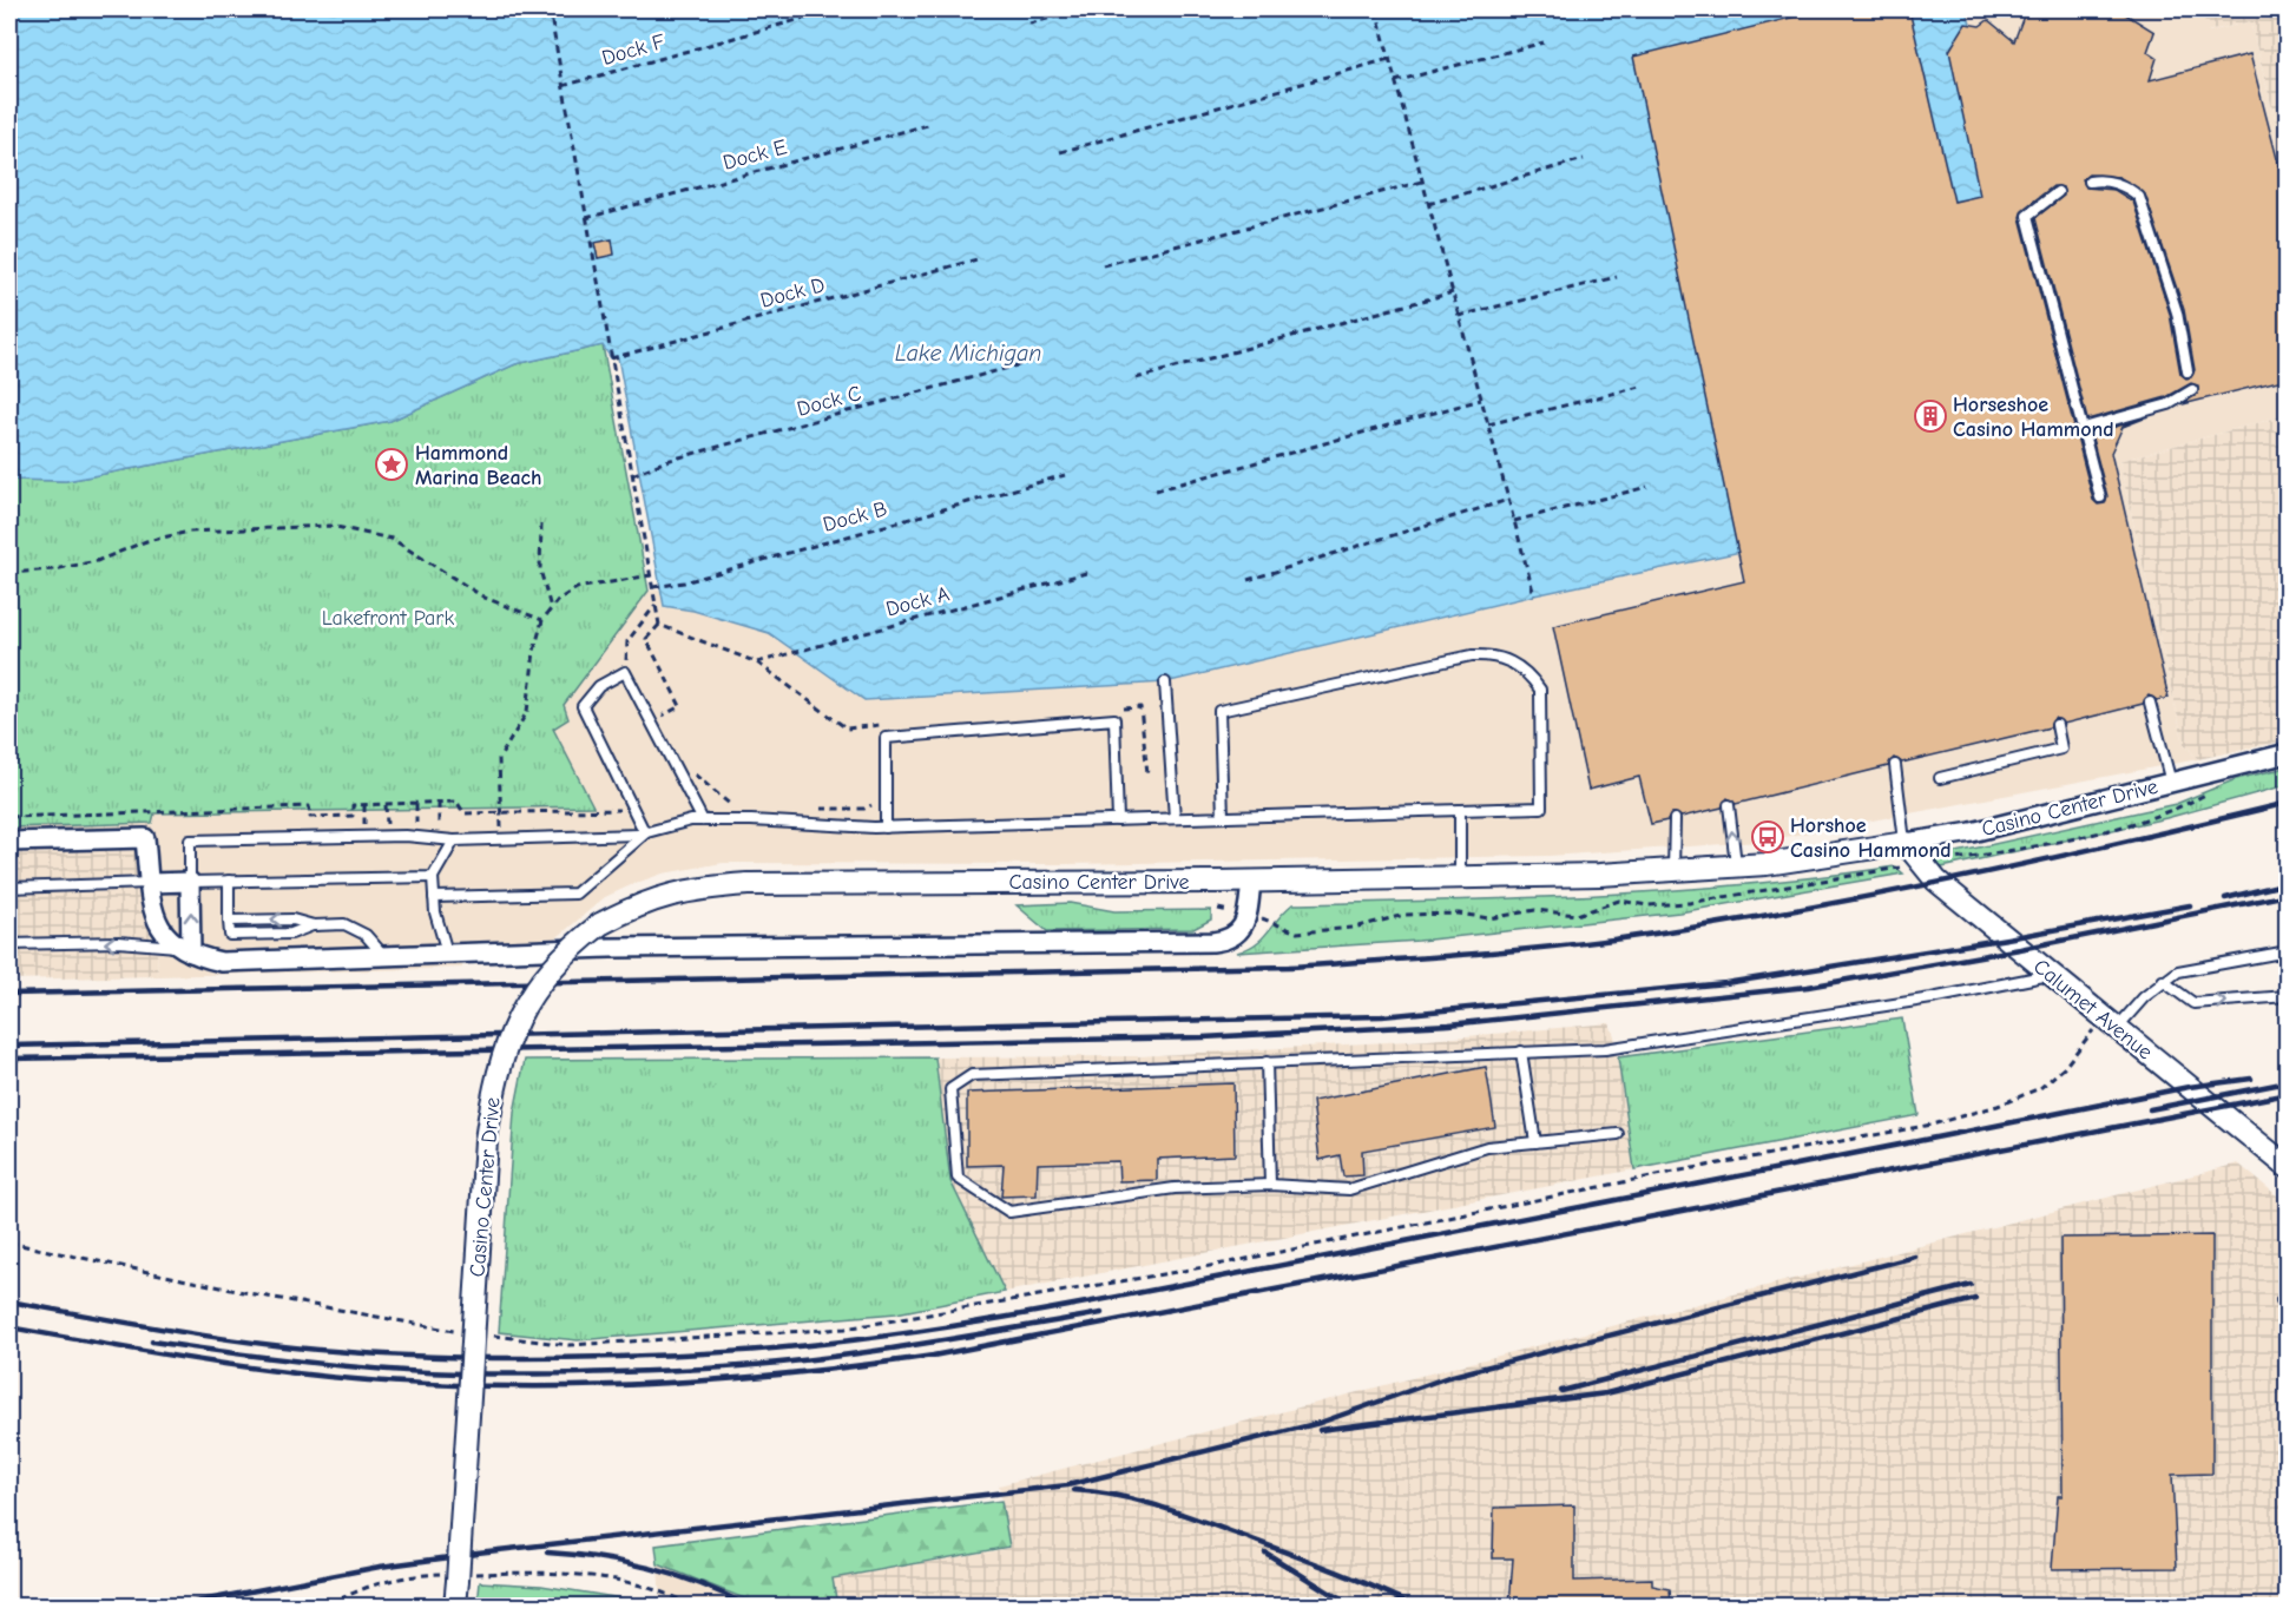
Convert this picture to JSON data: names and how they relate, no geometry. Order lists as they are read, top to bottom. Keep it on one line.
{"streets":{"street":["Casino Center Drive","Calumet Avenue"],"path":["Dock F","Dock E","Dock D","Dock C","Dock B","Dock A"]},"crossings":[["Casino Center Drive","Calumet Avenue"]],"water":["Lake Michigan"],"parks":["Lakefront Park"],"places":{"building":["Horseshoe Casino Hammond"],"place":["Hammond Marina Beach"],"bus stop":["Horshoe Casino Hammond"]}}
